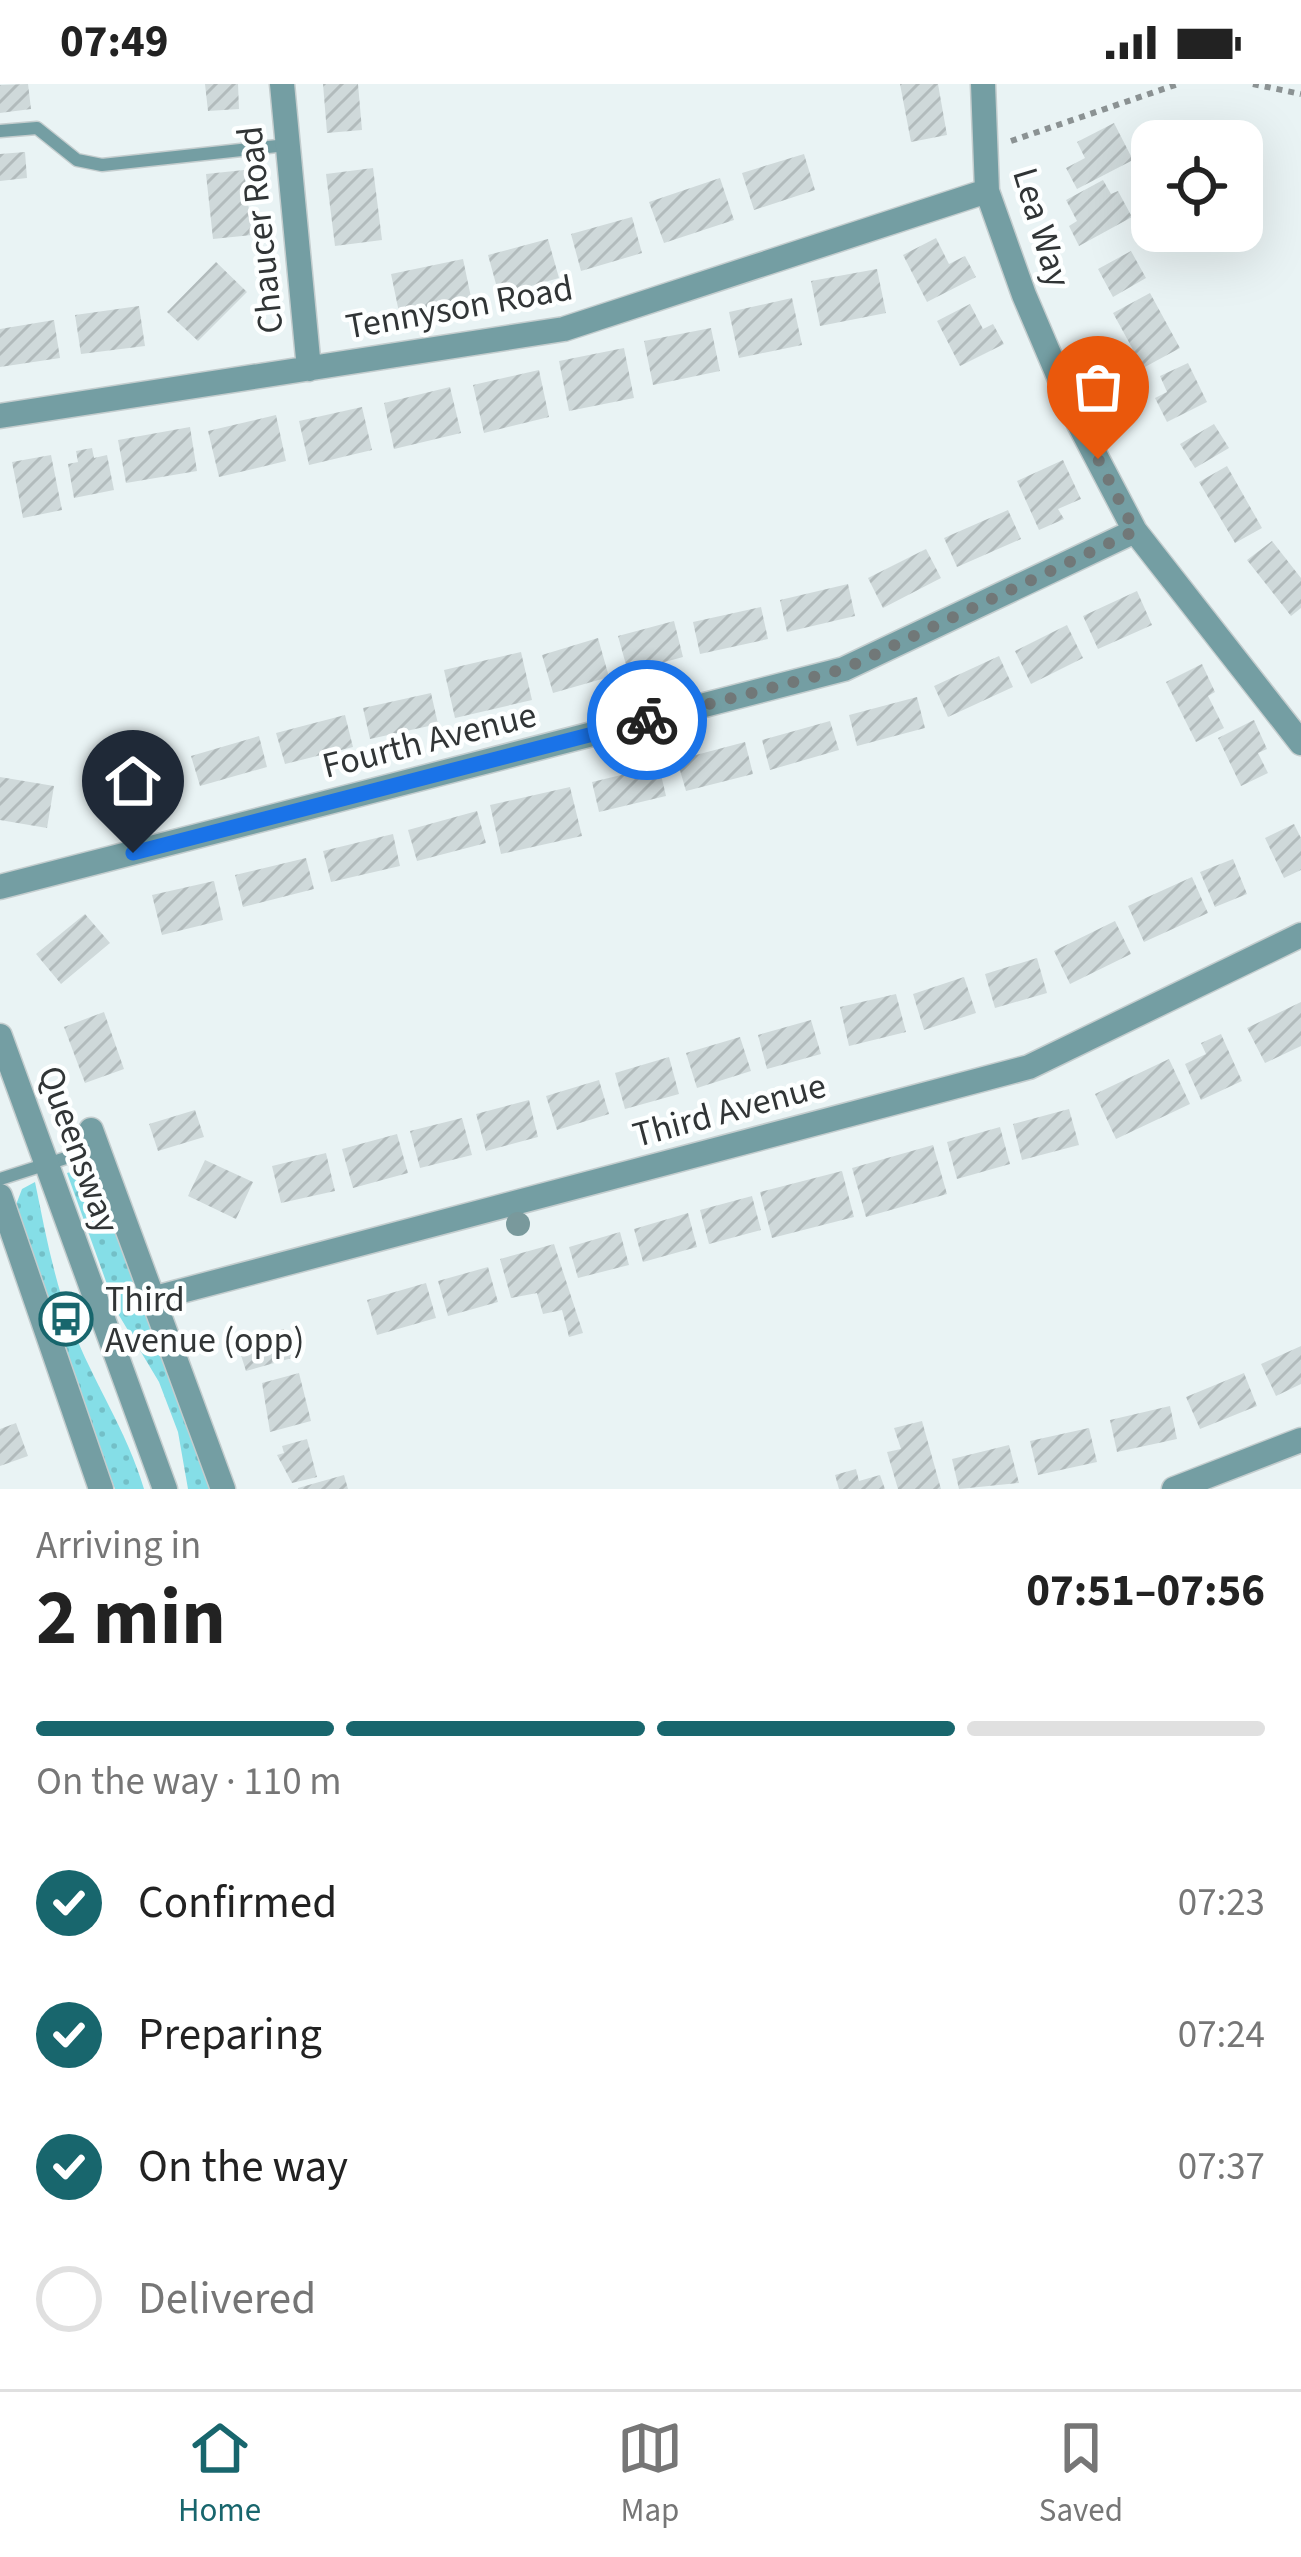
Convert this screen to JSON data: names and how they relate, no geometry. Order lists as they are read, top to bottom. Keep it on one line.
{"streets":{"street":["Lea Way","Chaucer Road","Tennyson Road","Fourth Avenue","Third Avenue","Queensway"]},"crossings":[["Lea Way","Tennyson Road"],["Lea Way","Fourth Avenue"],["Chaucer Road","Tennyson Road"]],"places":{"bus stop":["Third Avenue (opp)"]},"page":{"status":"07:49","heading":["2 min","Arriving in","07:51–07:56"],"bar":"On the way · 110 m","list":[["Confirmed","07:23"],["Preparing","07:24"],["On the way","07:37"],"Delivered"],"tabs":["Home","Map","Saved"]}}
